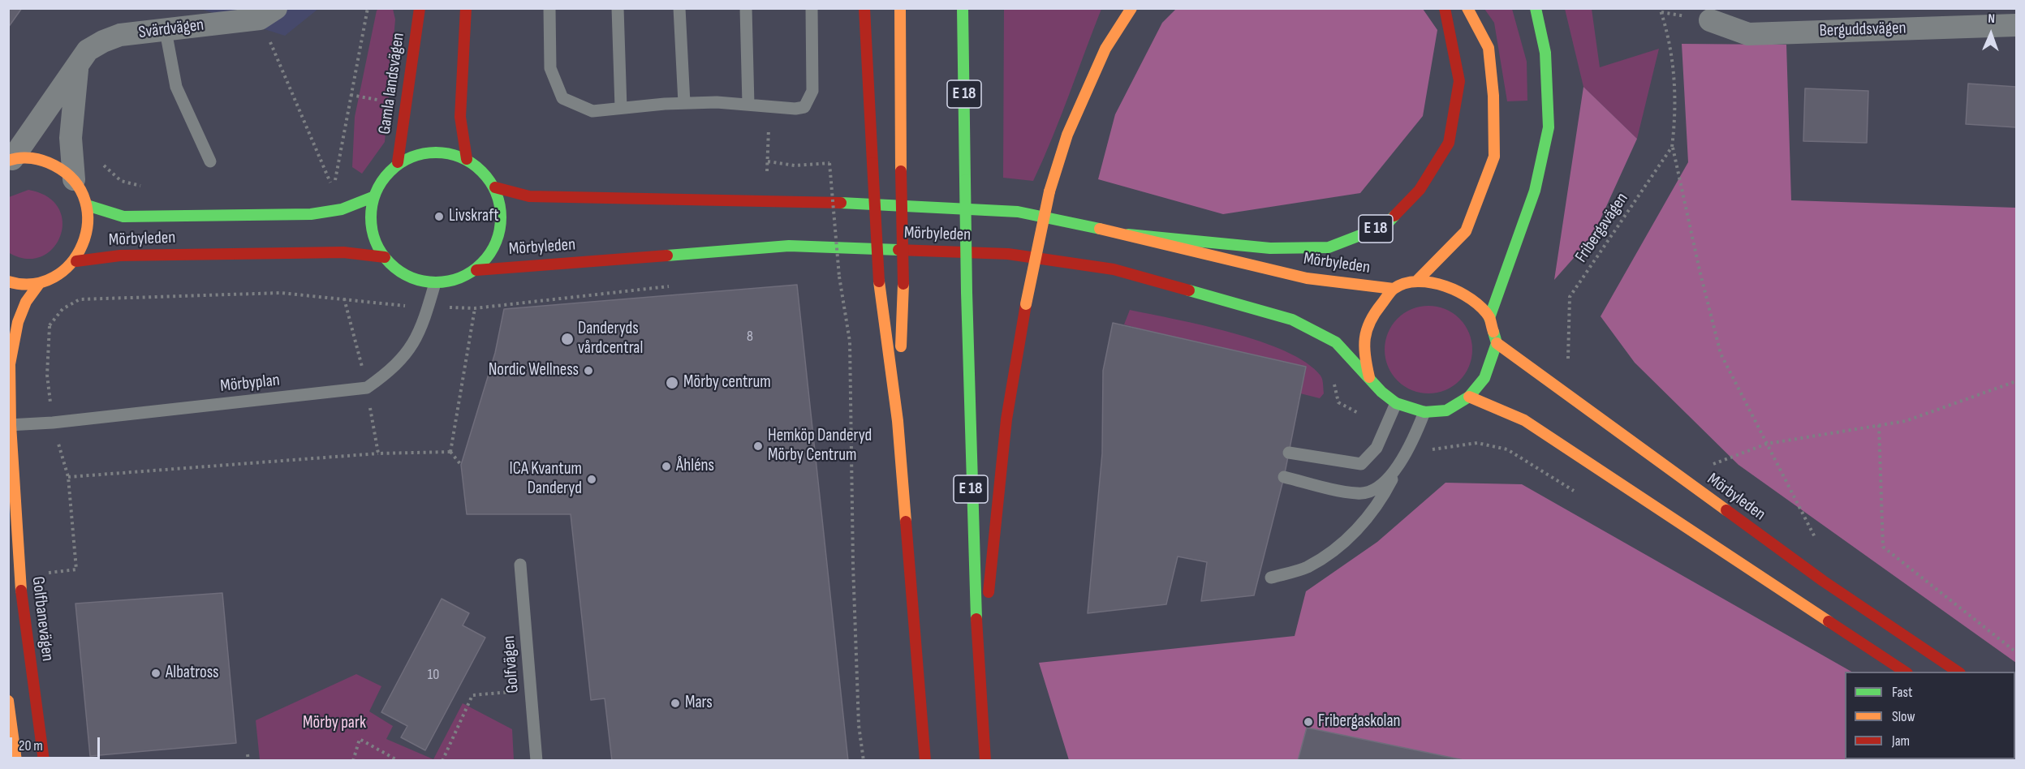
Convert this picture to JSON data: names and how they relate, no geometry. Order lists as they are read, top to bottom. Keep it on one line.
{"streets":{"main road":["Gamla landsvägen","E 18","Mörbyleden","Golfbanevägen"],"street":["Svärdvägen","Berguddsvägen"],"lane":["Mörbyplan","Golfvägen"],"path":["Fribergavägen"]},"crossings":[["Gamla landsvägen","Mörbyleden"],["Gamla landsvägen","Mörbyplan"],["E 18","Mörbyleden"],["Fribergavägen","Mörbyleden"],["Mörbyleden","Mörbyplan"],["Mörbyplan","Golfbanevägen"]],"parks":["Mörby park"],"places":["Livskraft","Danderyds vårdcentral","Nordic Wellness","Mörby centrum","Hemköp Danderyd Mörby Centrum","Åhléns","ICA Kvantum Danderyd","Albatross","Mars","Fribergaskolan"],"house_numbers":["8","10"],"legend":["Fast","Slow","Jam"],"scale_bar":"20 m","north":"top"}
